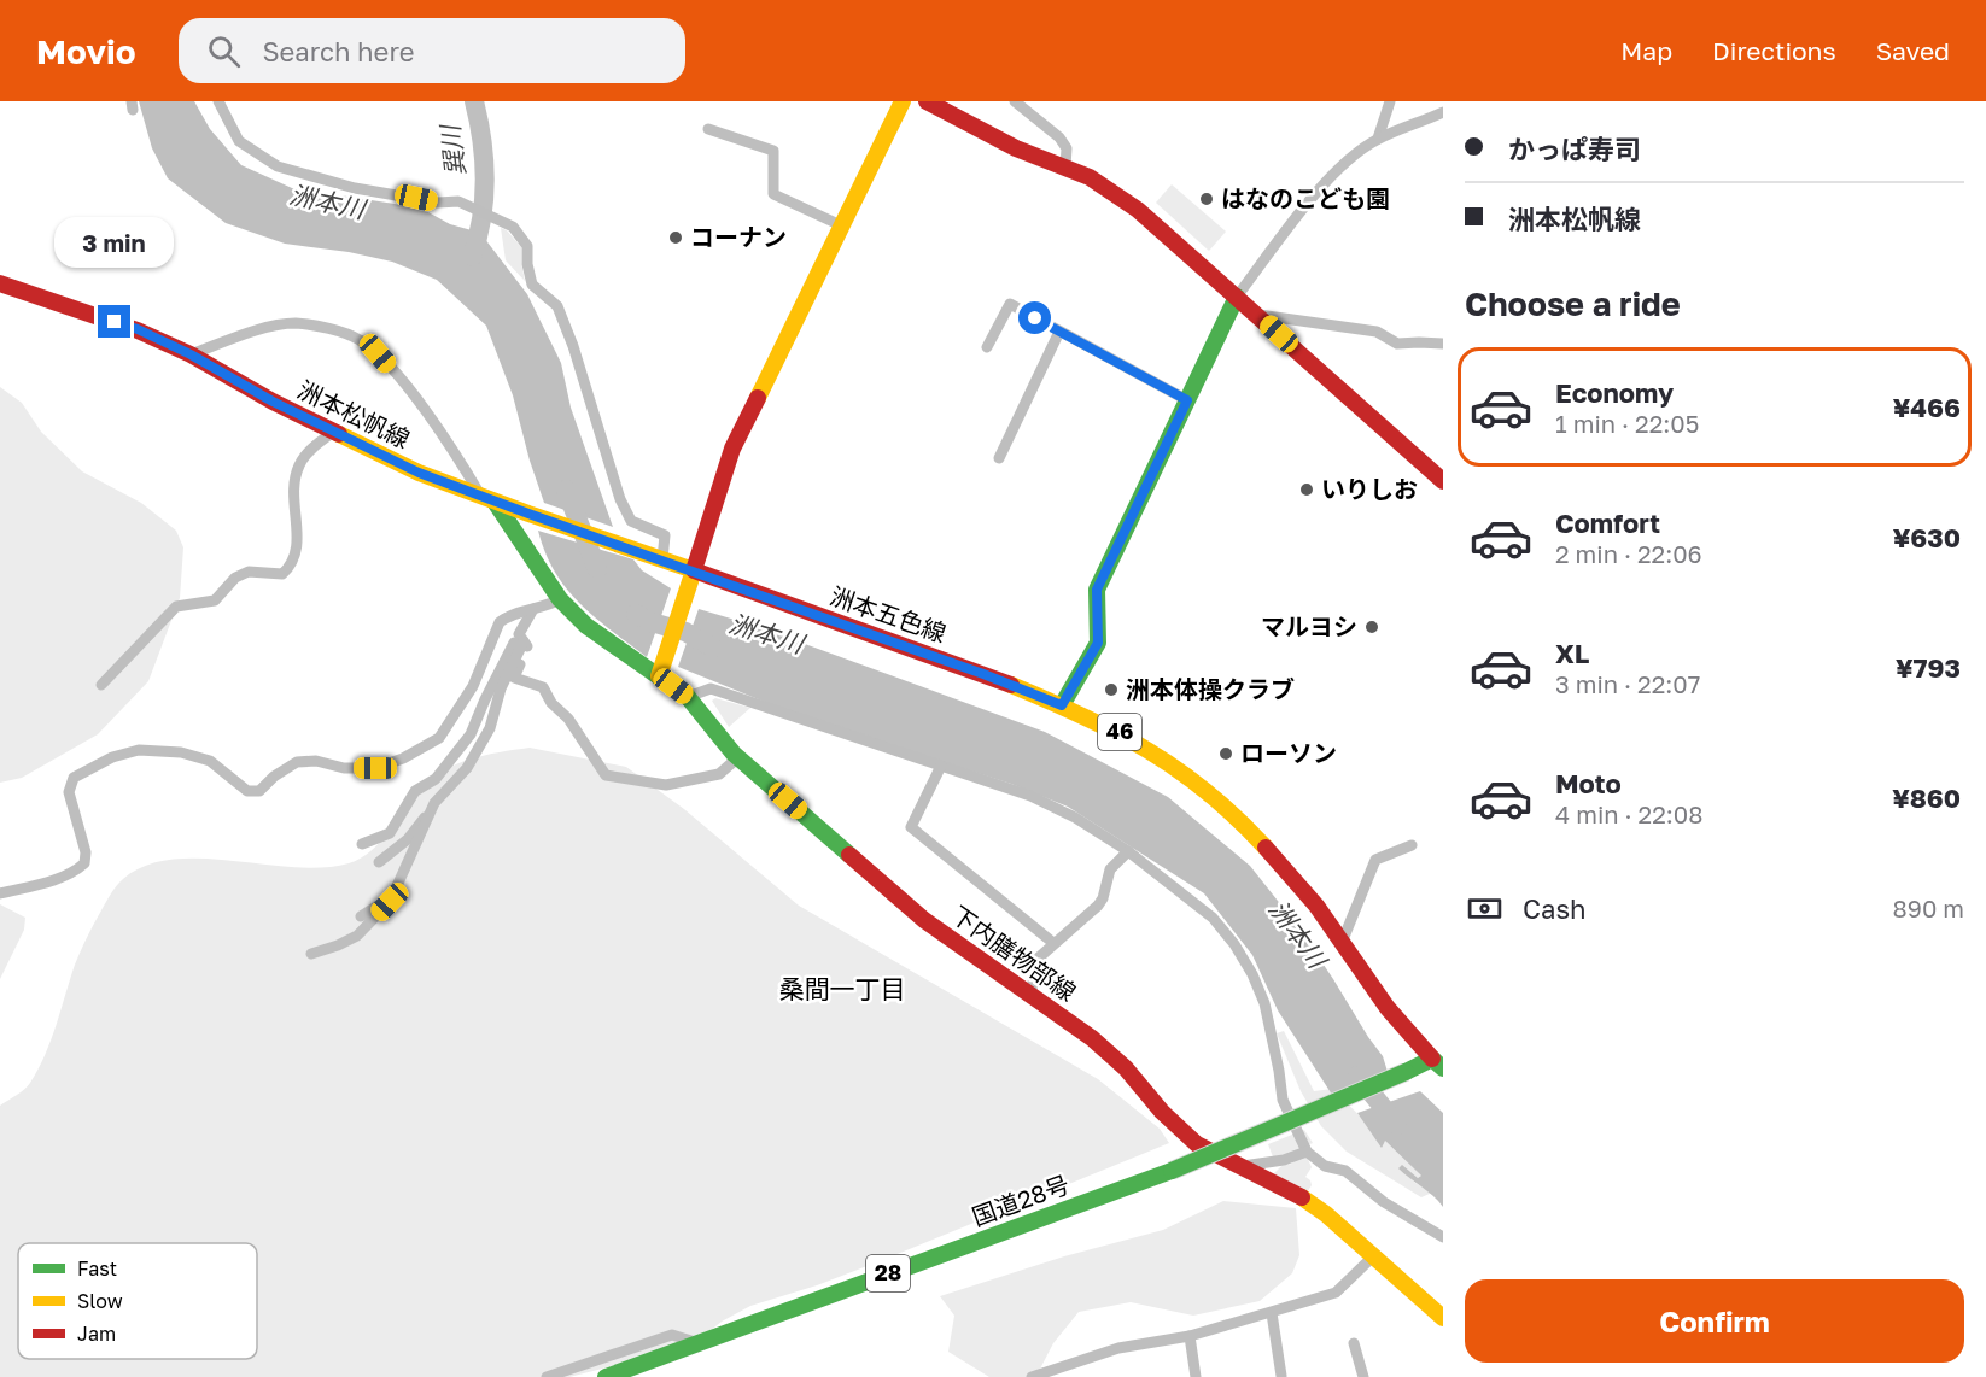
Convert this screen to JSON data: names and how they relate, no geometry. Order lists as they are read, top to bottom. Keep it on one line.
{"streets":{"main road":["洲本松帆線","洲本五色線","46","下内膳物部線","国道28号","28"]},"crossings":[["洲本松帆線","洲本五色線"],["洲本松帆線","下内膳物部線"],["洲本五色線","国道28号"]],"districts":["桑間一丁目"],"water":["巽川","洲本川"],"places":["はなのこども園","コーナン","いりしお","マルヨシ","洲本体操クラブ","ローソン"],"legend":["Fast","Slow","Jam"],"page":{"header":"Movio","search":"Search here","nav":["Map","Directions","Saved"],"banner":["かっぱ寿司","洲本松帆線"],"bubble":"3 min","heading":"Choose a ride","list":[{"name":"Economy","note":"1 min · 22:05","value":"¥466"},{"name":"Comfort","note":"2 min · 22:06","value":"¥630"},{"name":"XL","note":"3 min · 22:07","value":"¥793"},{"name":"Moto","note":"4 min · 22:08","value":"¥860"}],"pay":["Cash","890 m"],"buttons":"Confirm"}}
